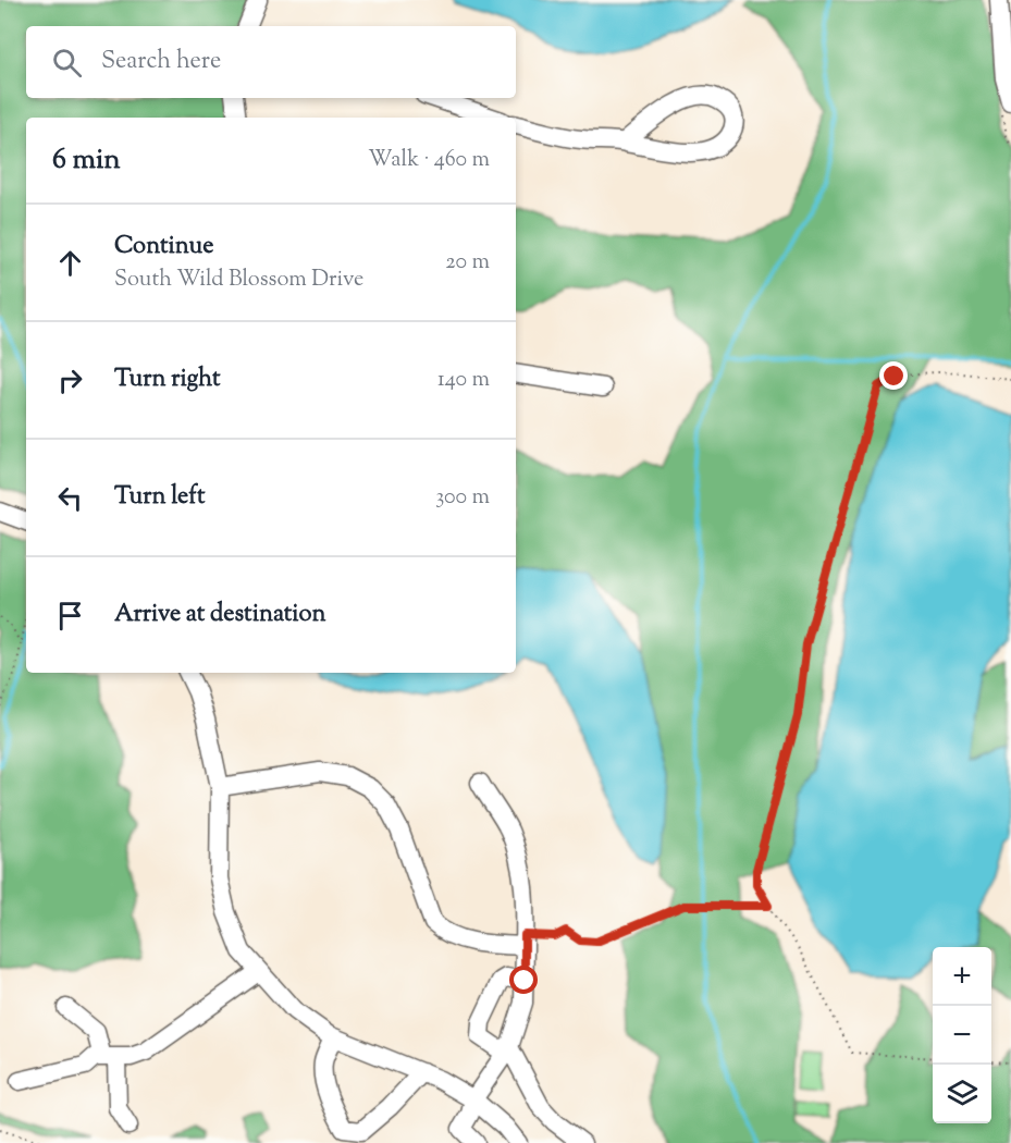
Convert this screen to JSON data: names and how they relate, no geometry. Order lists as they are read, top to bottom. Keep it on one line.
{"page":{"search":"Search here","heading":["6 min","Walk · 460 m"],"list":[["Continue","South Wild Blossom Drive","20 m"],["Turn right","140 m"],["Turn left","300 m"],"Arrive at destination"],"map_buttons":["+","−"]}}
